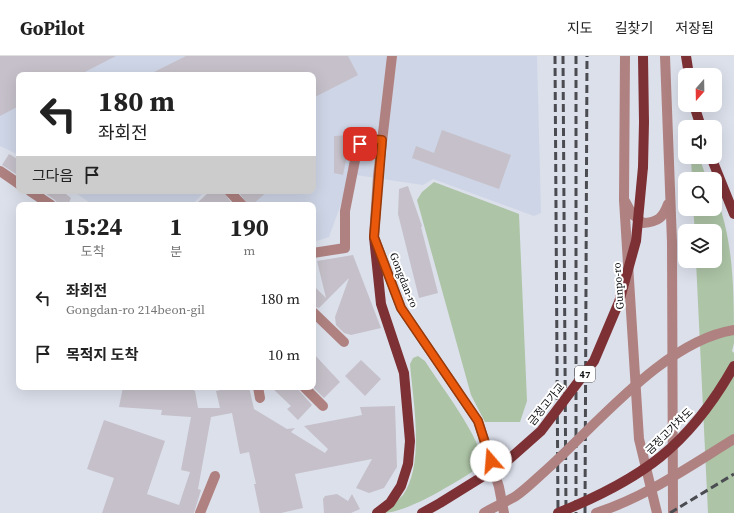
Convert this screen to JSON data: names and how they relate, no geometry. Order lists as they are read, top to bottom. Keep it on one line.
{"streets":{"main road":["47","금정고가교","금정고가차도"],"street":["Gongdan-ro","Gunpo-ro"]},"north":"bottom","page":{"header":"GoPilot","nav":["지도","길찾기","저장됨"],"turn":["180 m","좌회전"],"then":"그다음","eta":["15:24","도착","1","분","190","m"],"list":[{"name":"좌회전","note":"Gongdan-ro 214beon-gil","value":"180 m"},{"name":"목적지 도착","value":"10 m"}]}}
